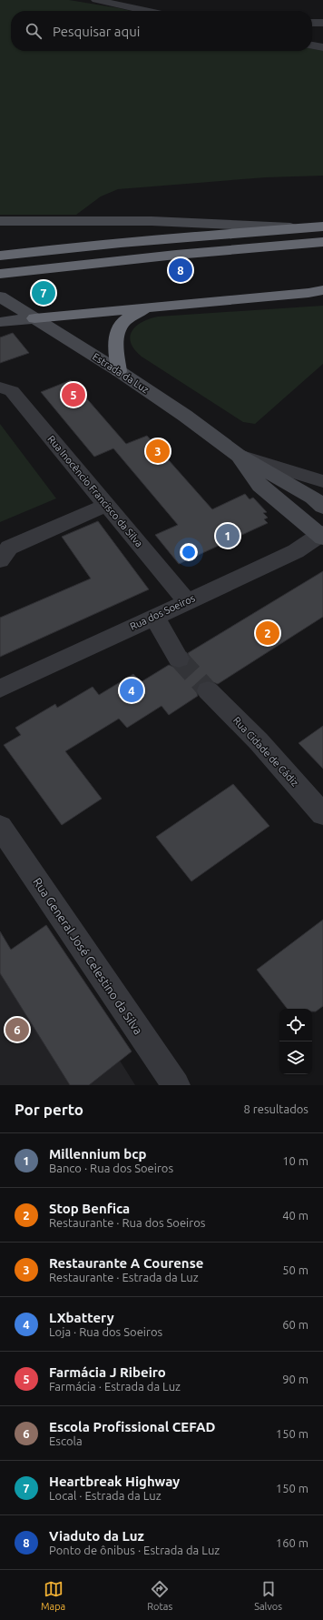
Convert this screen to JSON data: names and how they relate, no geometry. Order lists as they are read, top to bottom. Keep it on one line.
{"streets":{"main road":["Estrada da Luz"],"street":["Rua Inocêncio Francisco da Silva","Rua dos Soeiros","Rua Cidade de Cádiz","Rua General José Celestino da Silva"]},"crossings":[["Estrada da Luz","Rua dos Soeiros"],["Rua Inocêncio Francisco da Silva","Rua dos Soeiros"]],"page":{"search":"Pesquisar aqui","pins":["8","7","5","3","1","2","4","6"],"heading":["Por perto","8 resultados"],"list":[{"mark":"1","name":"Millennium bcp","note":"Banco · Rua dos Soeiros","value":"10 m"},{"mark":"2","name":"Stop Benfica","note":"Restaurante · Rua dos Soeiros","value":"40 m"},{"mark":"3","name":"Restaurante A Courense","note":"Restaurante · Estrada da Luz","value":"50 m"},{"mark":"4","name":"LXbattery","note":"Loja · Rua dos Soeiros","value":"60 m"},{"mark":"5","name":"Farmácia J Ribeiro","note":"Farmácia · Estrada da Luz","value":"90 m"},{"mark":"6","name":"Escola Profissional CEFAD","note":"Escola","value":"150 m"},{"mark":"7","name":"Heartbreak Highway","note":"Local · Estrada da Luz","value":"150 m"},{"mark":"8","name":"Viaduto da Luz","note":"Ponto de ônibus · Estrada da Luz","value":"160 m"}],"nav":["Mapa","Rotas","Salvos"]}}
